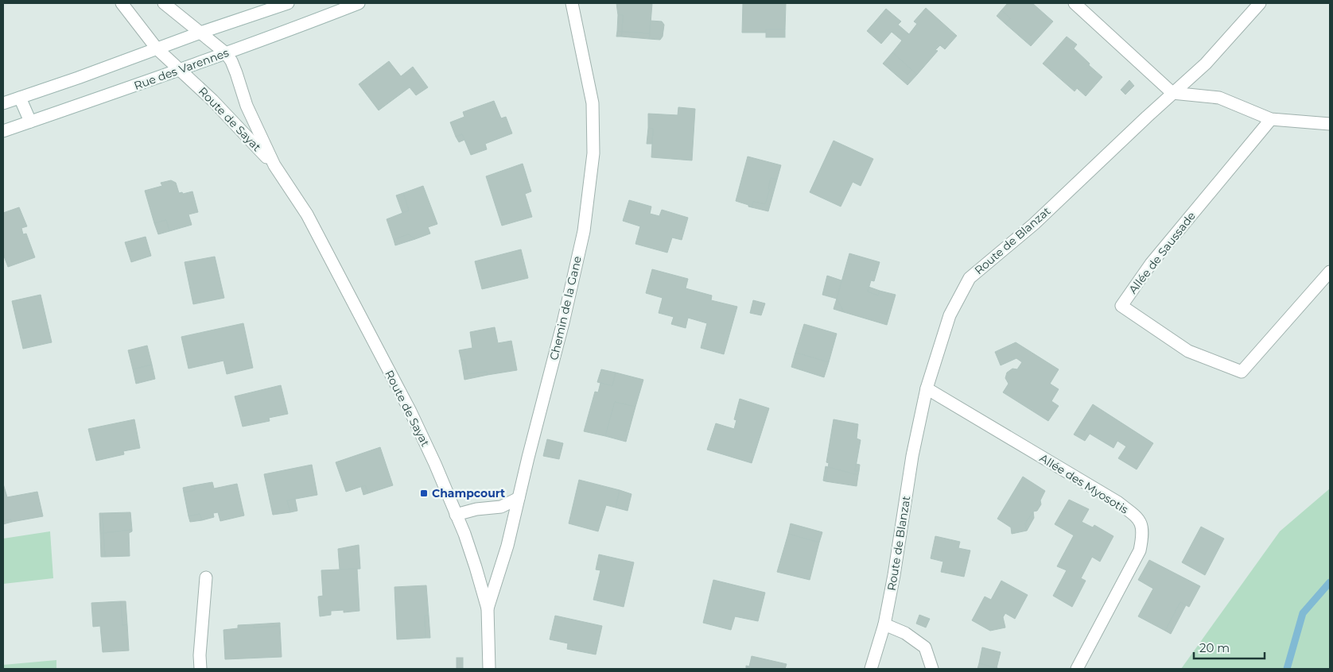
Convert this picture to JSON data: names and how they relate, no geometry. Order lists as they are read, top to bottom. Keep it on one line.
{"streets":{"street":["Rue des Varennes","Route de Sayat","Route de Blanzat","Allée de Saussade","Chemin de la Gane","Allée des Myosotis"]},"crossings":[["Rue des Varennes","Route de Sayat"],["Route de Sayat","Chemin de la Gane"],["Route de Blanzat","Allée des Myosotis"]],"places":{"transit":["Champcourt"]},"scale_bar":"20 m"}
